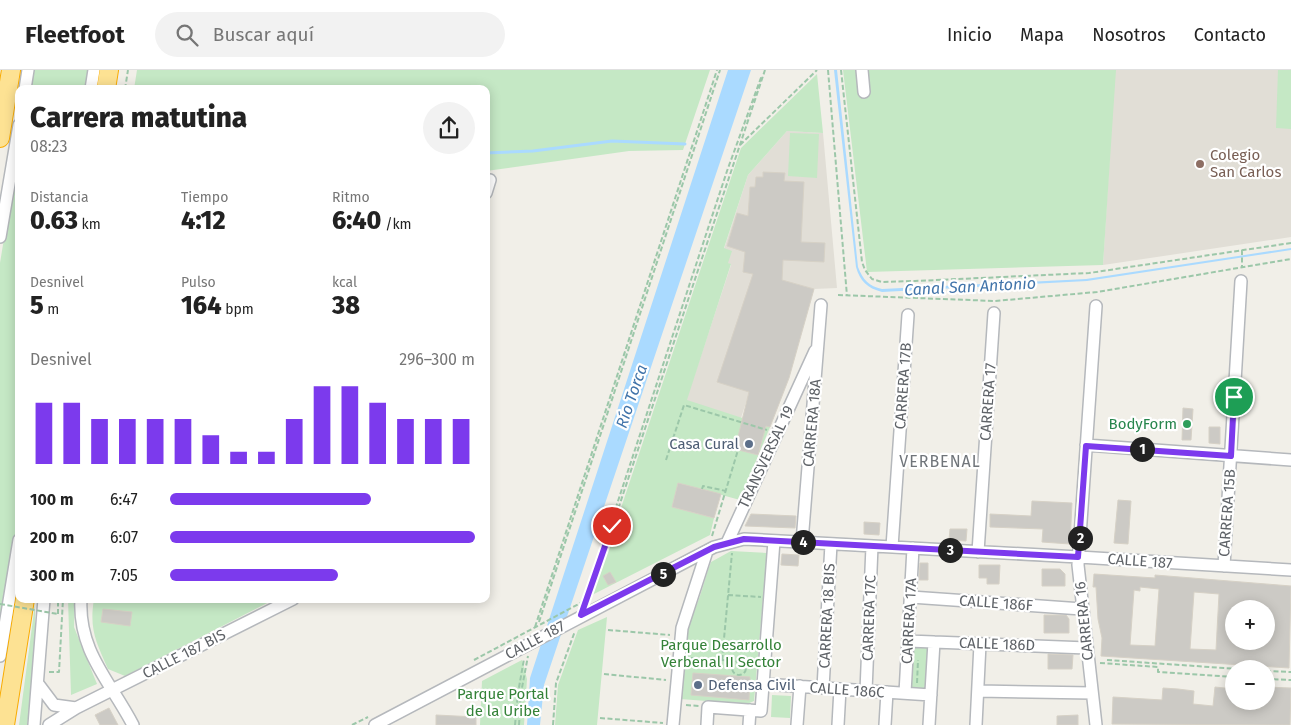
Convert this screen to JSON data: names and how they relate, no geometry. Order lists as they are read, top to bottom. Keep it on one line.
{"streets":{"street":["CARRERA 17B","CARRERA 17","CARRERA 18A","TRANSVERSAL 19","CARRERA 15B","CALLE 187","CALLE 186F","CARRERA 18 BIS","CARRERA 17C","CARRERA 17A","CARRERA 16","CALLE 186D","CALLE 187 BIS","CALLE 186C"]},"crossings":[["CARRERA 17B","CALLE 187"],["CARRERA 17","CALLE 187"],["CARRERA 18A","TRANSVERSAL 19"],["CARRERA 18A","CALLE 187"],["TRANSVERSAL 19","CALLE 187"],["CARRERA 15B","CALLE 187"],["CALLE 187","CARRERA 18 BIS"],["CALLE 187","CARRERA 17C"],["CALLE 187","CARRERA 17A"],["CALLE 187","CARRERA 16"],["CALLE 186F","CARRERA 17A"],["CALLE 186F","CARRERA 16"],["CARRERA 18 BIS","CALLE 186C"],["CARRERA 17C","CALLE 186C"],["CARRERA 17A","CALLE 186D"],["CARRERA 17A","CALLE 186C"],["CARRERA 16","CALLE 186D"]],"districts":["VERBENAL"],"water":["Canal San Antonio","Río Torca"],"parks":["Parque Desarrollo Verbenal II Sector","Parque Portal de la Uribe"],"places":["Colegio San Carlos","BodyForm","Casa Cural","Defensa Civil"],"page":{"header":"Fleetfoot","search":"Buscar aquí","nav":["Inicio","Mapa","Nosotros","Contacto"],"heading":["Carrera matutina","08:23"],"stats":[["Distancia","0.63 km"],["Tiempo","4:12"],["Ritmo","6:40 /km"],["Desnivel","5 m"],["Pulso","164 bpm"],["kcal","38"]],"chart":["Desnivel","296–300 m"],"pins":["1","2","4","3","5"],"list":[{"name":"100 m","note":"6:47"},{"name":"200 m","note":"6:07"},{"name":"300 m","note":"7:05"}],"map_buttons":["+","−"]}}
